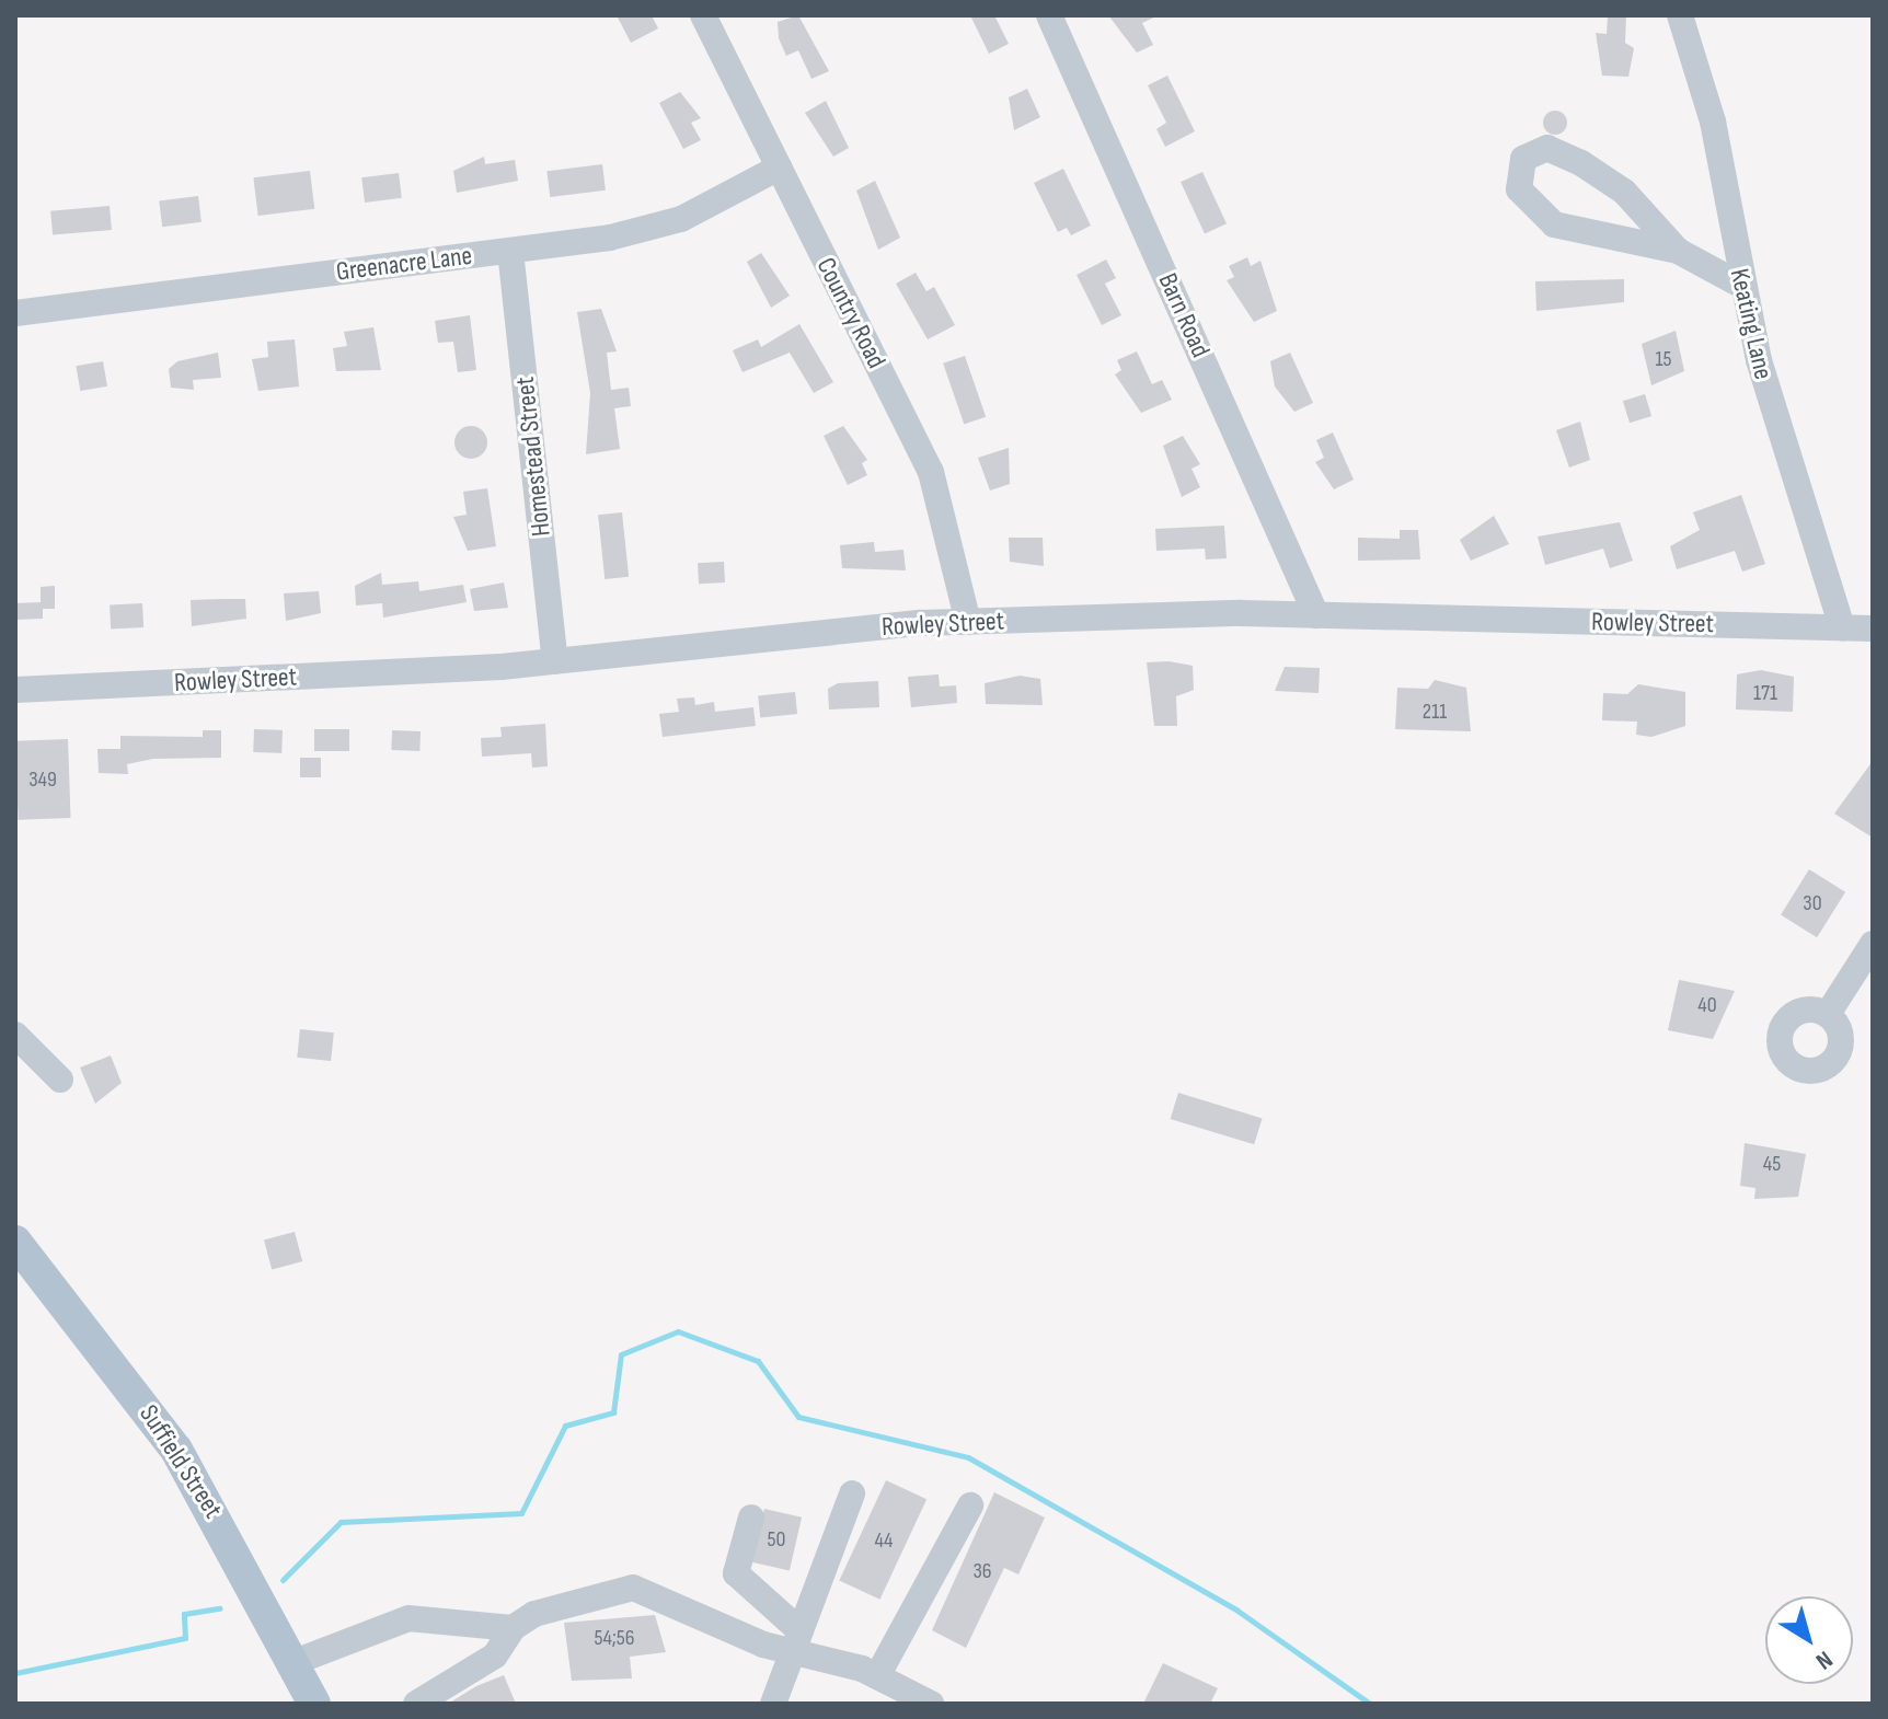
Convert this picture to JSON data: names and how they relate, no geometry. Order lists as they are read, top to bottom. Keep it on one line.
{"streets":{"main road":["Suffield Street"],"street":["Greenacre Lane","Country Road","Barn Road","Keating Lane","Homestead Street","Rowley Street"]},"crossings":[["Greenacre Lane","Country Road"],["Greenacre Lane","Homestead Street"],["Country Road","Rowley Street"],["Barn Road","Rowley Street"],["Keating Lane","Rowley Street"],["Homestead Street","Rowley Street"]],"house_numbers":["15","171","211","349","30","40","45","50","44","36","54;56"],"north":"bottom right"}
